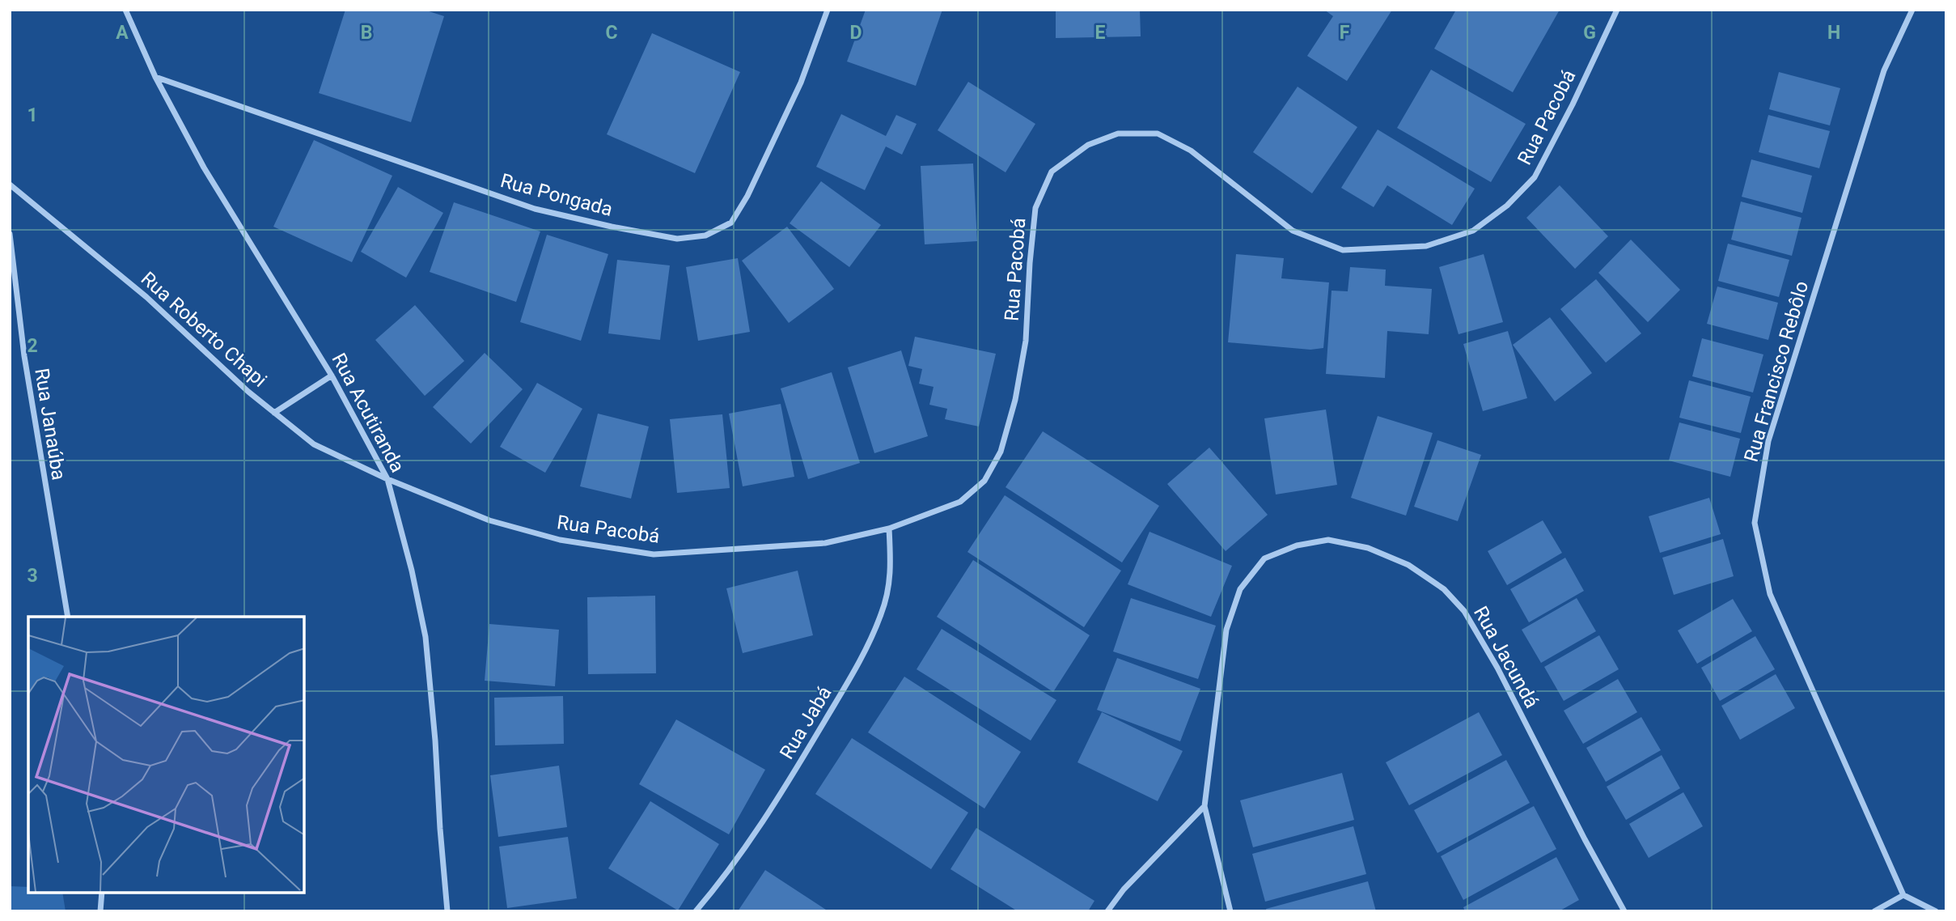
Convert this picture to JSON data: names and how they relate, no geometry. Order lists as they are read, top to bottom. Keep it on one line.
{"streets":{"street":["Rua Pacobá","Rua Pongada","Rua Roberto Chapi","Rua Francisco Rebôlo","Rua Acutiranda","Rua Janaúba","Rua Jacundá","Rua Jabá"]},"crossings":[["Rua Pacobá","Rua Roberto Chapi"],["Rua Pacobá","Rua Acutiranda"],["Rua Pacobá","Rua Jabá"],["Rua Pongada","Rua Acutiranda"],["Rua Roberto Chapi","Rua Acutiranda"]],"grid":{"columns":["A","B","C","D","E","F","G","H"],"rows":["1","2","3"]}}
